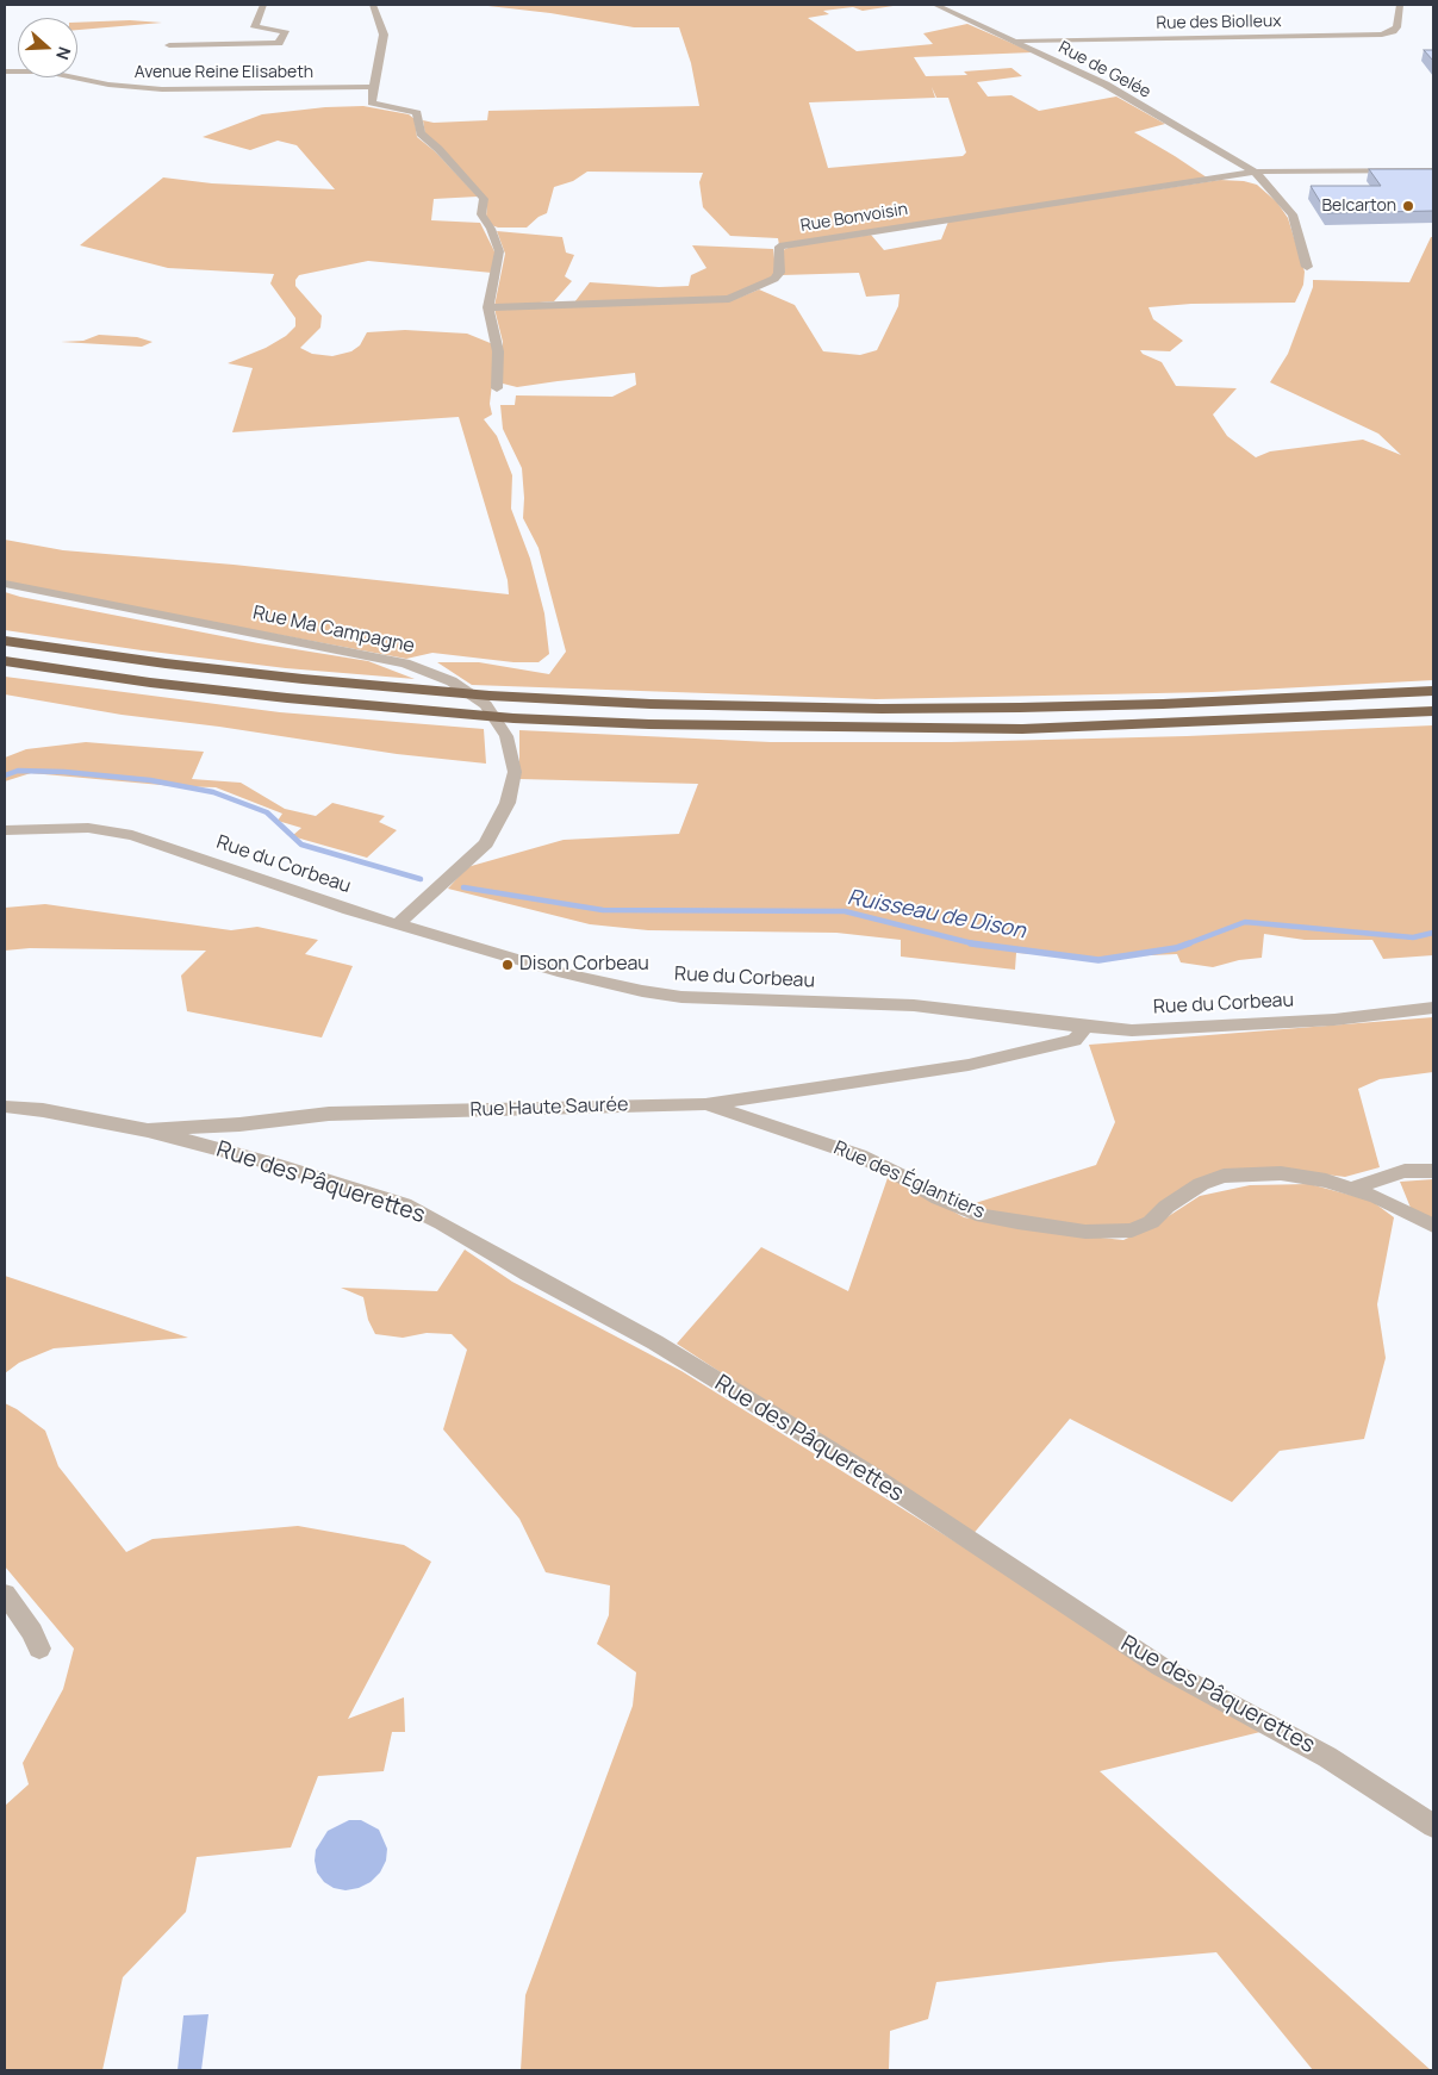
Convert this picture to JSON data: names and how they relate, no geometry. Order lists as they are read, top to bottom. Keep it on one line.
{"streets":{"street":["Rue des Biolleux","Rue de Gelée","Avenue Reine Elisabeth","Rue Bonvoisin","Rue Ma Campagne","Rue du Corbeau","Rue Haute Saurée","Rue des Églantiers","Rue des Pâquerettes"]},"crossings":[["Rue des Biolleux","Rue de Gelée"],["Rue de Gelée","Rue Bonvoisin"],["Rue Ma Campagne","Rue du Corbeau"],["Rue du Corbeau","Rue Haute Saurée"],["Rue Haute Saurée","Rue des Églantiers"],["Rue Haute Saurée","Rue des Pâquerettes"]],"water":["Ruisseau de Dison"],"places":["Belcarton","Dison Corbeau"],"north":"right"}
